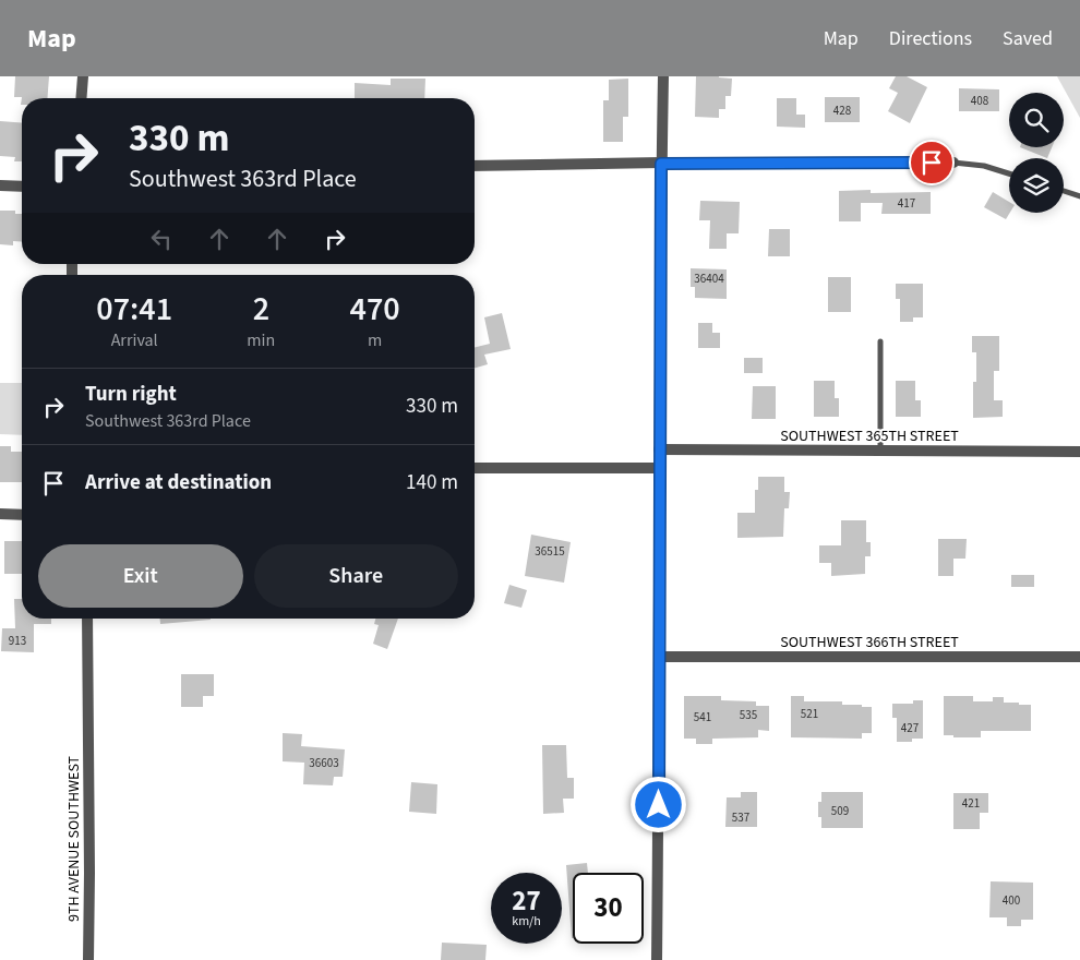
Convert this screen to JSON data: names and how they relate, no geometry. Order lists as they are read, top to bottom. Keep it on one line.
{"streets":{"street":["SOUTHWEST 365TH STREET","SOUTHWEST 366TH STREET","9TH AVENUE SOUTHWEST"]},"house_numbers":["408","428","417","36404","36515","913","521","535","541","427","36603","421","509","537","400"],"page":{"header":"Map","nav":["Map","Directions","Saved"],"turn":["330 m","Southwest 363rd Place"],"eta":["07:41","Arrival","2","min","470","m"],"list":[{"name":"Turn right","note":"Southwest 363rd Place","value":"330 m"},{"name":"Arrive at destination","value":"140 m"}],"buttons":["Exit","Share"],"speed":"27 km/h","limit":"30"}}
